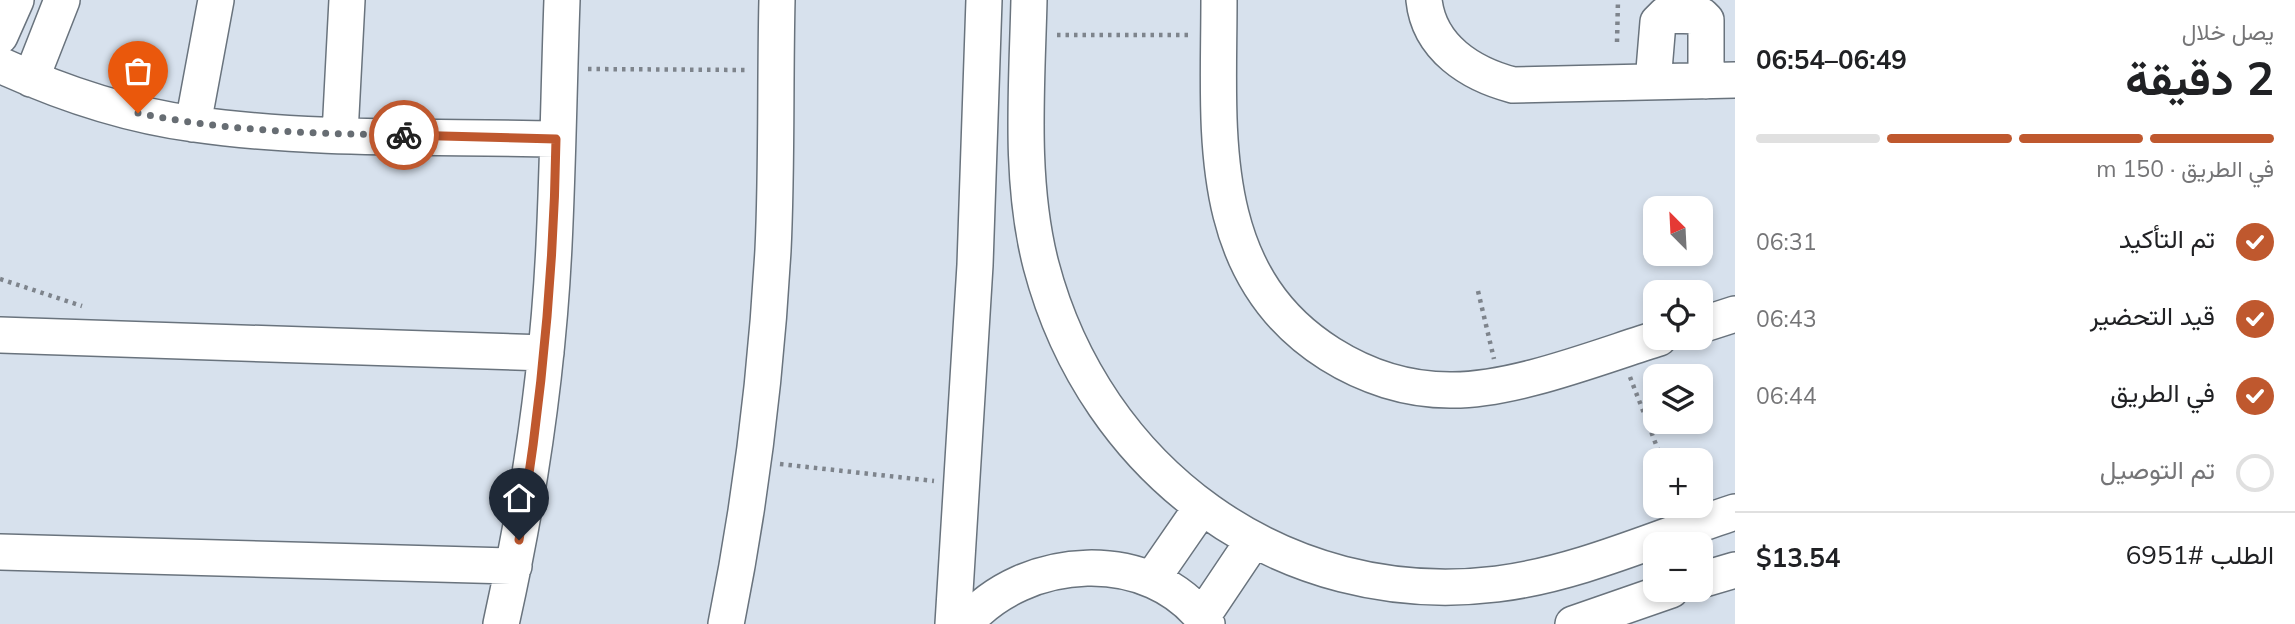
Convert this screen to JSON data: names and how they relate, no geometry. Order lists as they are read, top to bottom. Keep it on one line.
{"north":"top left","page":{"heading":["2 دقيقة","يصل خلال","06:49–06:54"],"panel":["الطلب #6951","$13.54"],"bar":"في الطريق · 150 m","map_buttons":["+","−"],"list":[["تم التأكيد","06:31"],["قيد التحضير","06:43"],["في الطريق","06:44"],"تم التوصيل"]}}
